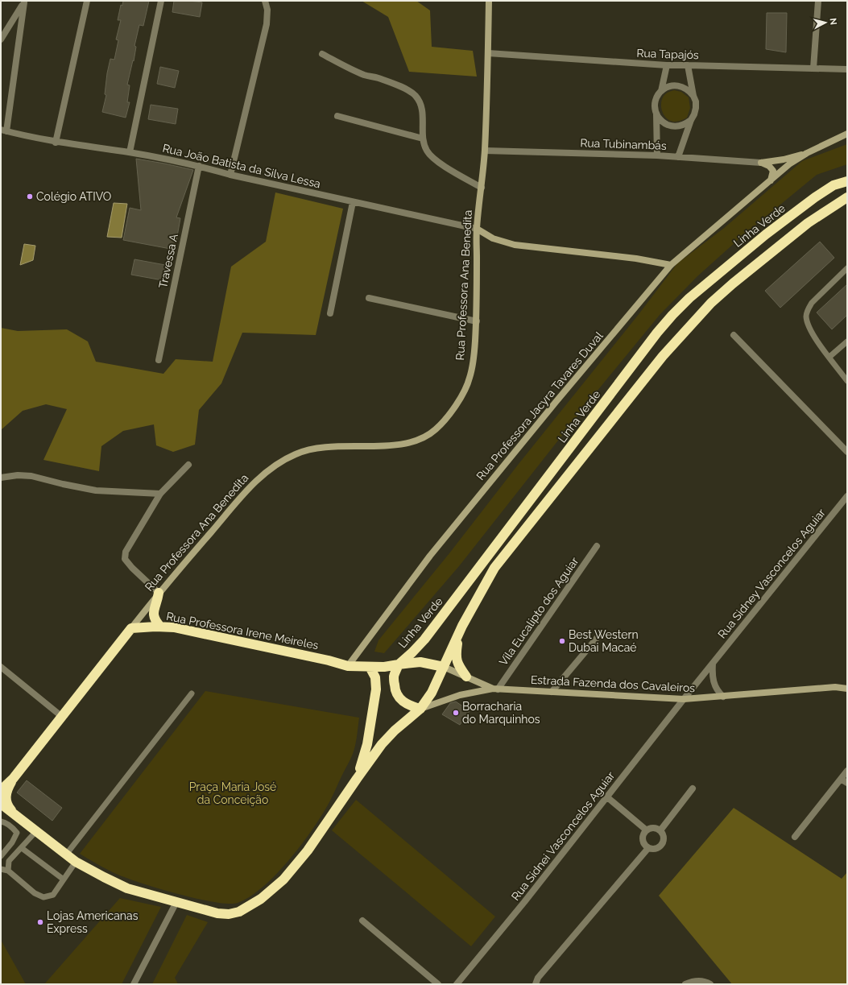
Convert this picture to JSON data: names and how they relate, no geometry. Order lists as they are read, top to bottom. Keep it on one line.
{"streets":{"highway":["Linha Verde","Rua Professora Ana Benedita","Rua Professora Irene Meireles"],"street":["Rua Tapajós","Rua Tubinambás","Rua João Batista da Silva Lessa","Travessa A","Rua Professora Jacyra Tavares Duval","Rua Sidney Vasconcelos Aguiar","Vila Eucalipto dos Aguiar","Estrada Fazenda dos Cavaleiros","Rua Sidnei Vasconcelos Aguiar"]},"crossings":[["Rua Tapajós","Rua Professora Ana Benedita"],["Rua Tubinambás","Rua Professora Ana Benedita"],["Rua Tubinambás","Rua Professora Jacyra Tavares Duval"],["Rua João Batista da Silva Lessa","Travessa A"],["Rua João Batista da Silva Lessa","Rua Professora Ana Benedita"],["Linha Verde","Rua Professora Jacyra Tavares Duval"],["Linha Verde","Rua Professora Irene Meireles"],["Rua Professora Ana Benedita","Rua Professora Irene Meireles"],["Rua Professora Jacyra Tavares Duval","Rua Professora Irene Meireles"],["Rua Sidney Vasconcelos Aguiar","Estrada Fazenda dos Cavaleiros"],["Rua Sidney Vasconcelos Aguiar","Rua Sidnei Vasconcelos Aguiar"],["Vila Eucalipto dos Aguiar","Estrada Fazenda dos Cavaleiros"],["Estrada Fazenda dos Cavaleiros","Rua Sidnei Vasconcelos Aguiar"]],"parks":["Praça Maria José da Conceição"],"places":["Colégio ATIVO","Best Western Dubai Macaé","Borracharia do Marquinhos","Lojas Americanas Express"],"north":"right"}
